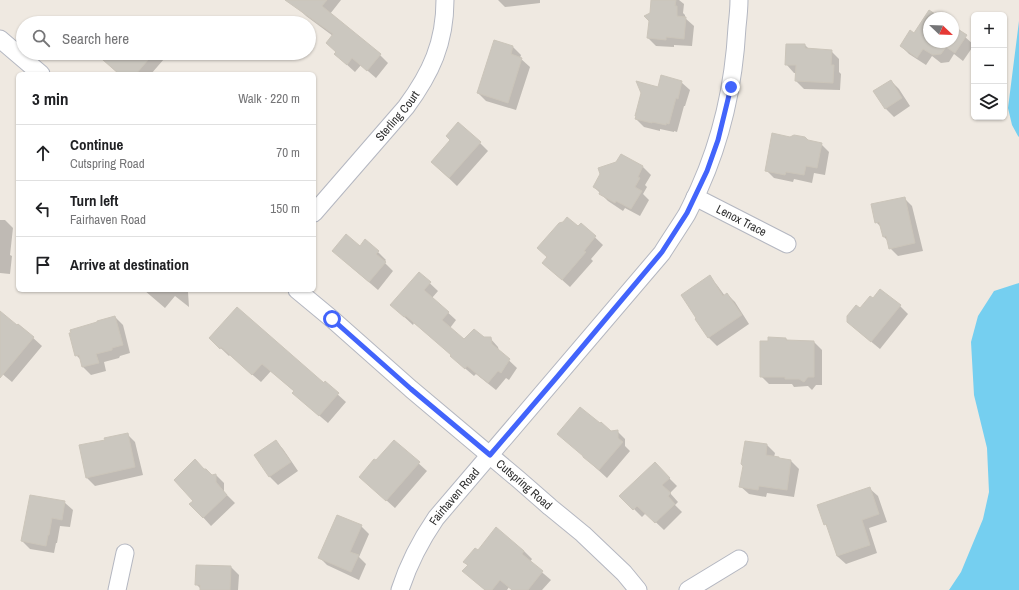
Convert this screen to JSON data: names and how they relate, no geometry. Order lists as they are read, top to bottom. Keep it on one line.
{"streets":{"street":["Sterling Court","Lenox Trace","Cutspring Road","Fairhaven Road"]},"crossings":[["Lenox Trace","Fairhaven Road"],["Cutspring Road","Fairhaven Road"]],"north":"bottom right","page":{"map_buttons":["+","−"],"search":"Search here","heading":["3 min","Walk · 220 m"],"list":[["Continue","Cutspring Road","70 m"],["Turn left","Fairhaven Road","150 m"],"Arrive at destination"]}}
